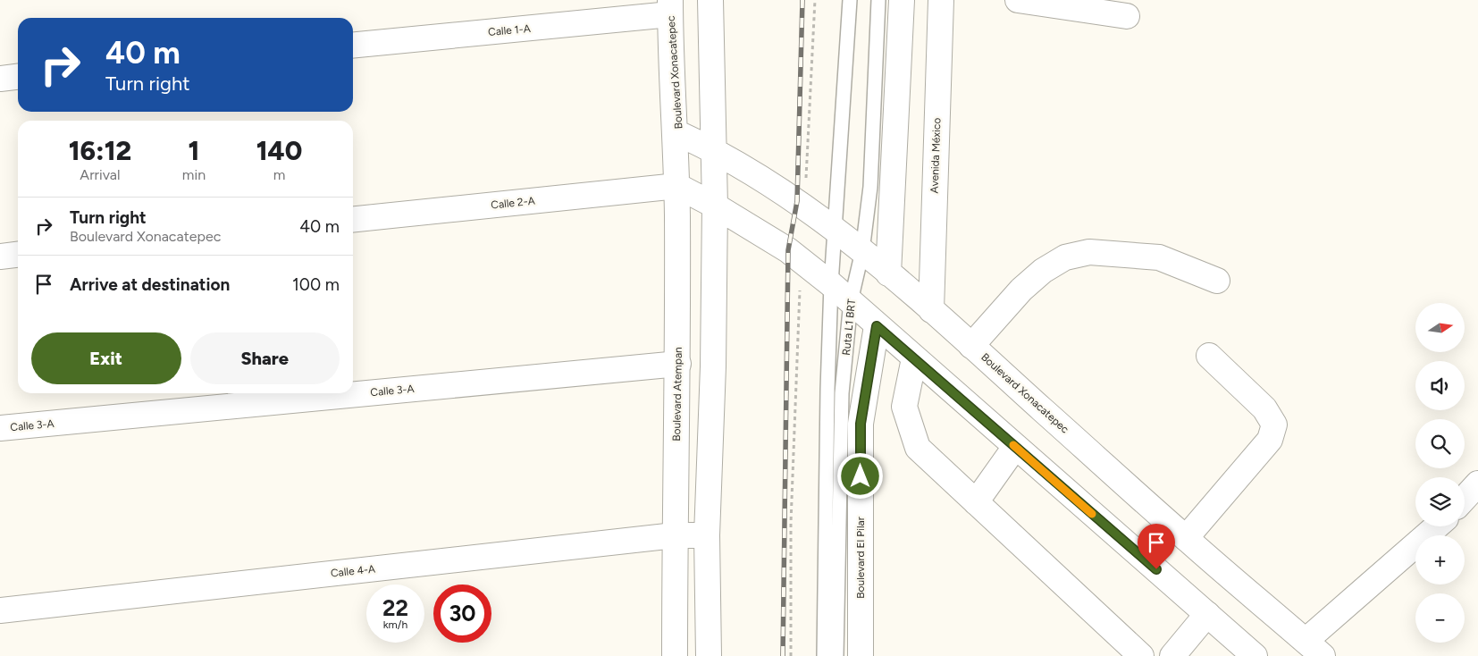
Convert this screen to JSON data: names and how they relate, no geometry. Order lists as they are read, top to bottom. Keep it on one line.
{"streets":{"street":["Calle 1-A","Boulevard Xonacatepec","Avenida México","Calle 2-A","Calle 3-A","Boulevard Atempan","Boulevard El Pilar","Calle 4-A"],"lane":["Ruta L1 BRT"]},"crossings":[["Calle 1-A","Boulevard Xonacatepec"],["Boulevard Xonacatepec","Avenida México"],["Boulevard Xonacatepec","Ruta L1 BRT"],["Boulevard Xonacatepec","Boulevard Atempan"],["Calle 2-A","Boulevard Atempan"],["Calle 3-A","Boulevard Atempan"],["Boulevard Atempan","Calle 4-A"]],"north":"right","page":{"turn":["40 m","Turn right"],"eta":["16:12","Arrival","1","min","140","m"],"list":[{"name":"Turn right","note":"Boulevard Xonacatepec","value":"40 m"},{"name":"Arrive at destination","value":"100 m"}],"map_buttons":["+","−"],"buttons":["Exit","Share"],"speed":"22 km/h","limit":"30"}}
